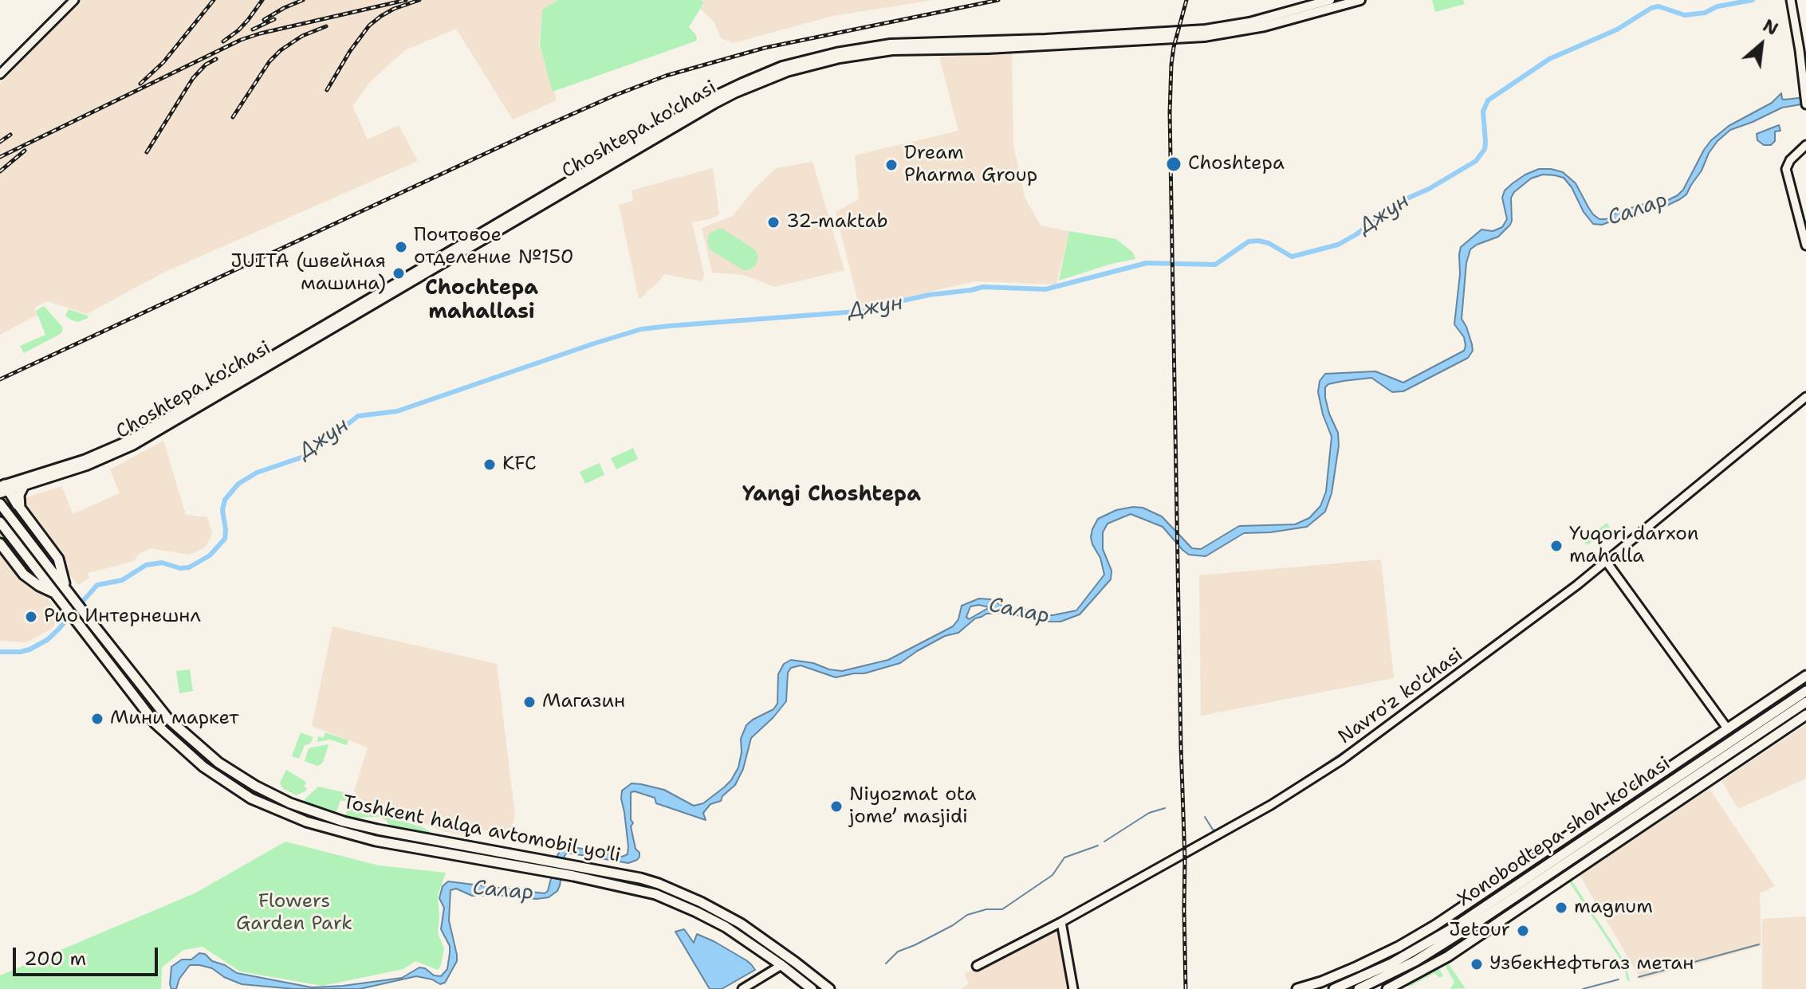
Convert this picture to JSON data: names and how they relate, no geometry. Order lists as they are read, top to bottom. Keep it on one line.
{"streets":{"highway":["Toshkent halqa avtomobil yo'li","Xonobodtepa shoh ko'chasi"],"main road":["Choshtepa ko'chasi"],"street":["Navro'z ko'chasi"]},"districts":["Chochtepa mahallasi","Yangi Choshtepa"],"water":["Салар","Джун"],"parks":["Flowers Garden Park"],"places":["Choshtepa","Dream Pharma Group","32-maktab","Почтовое отделение №150","JUITA (швейная машина)","KFC","Yuqori darxon mahalla","Рио Интернешнл","Магазин","Мини маркет","Niyozmat ota jome’ masjidi","magnum","Jetour","УзбекНефтьгаз метан"],"scale_bar":"200 m","north":"top right"}
